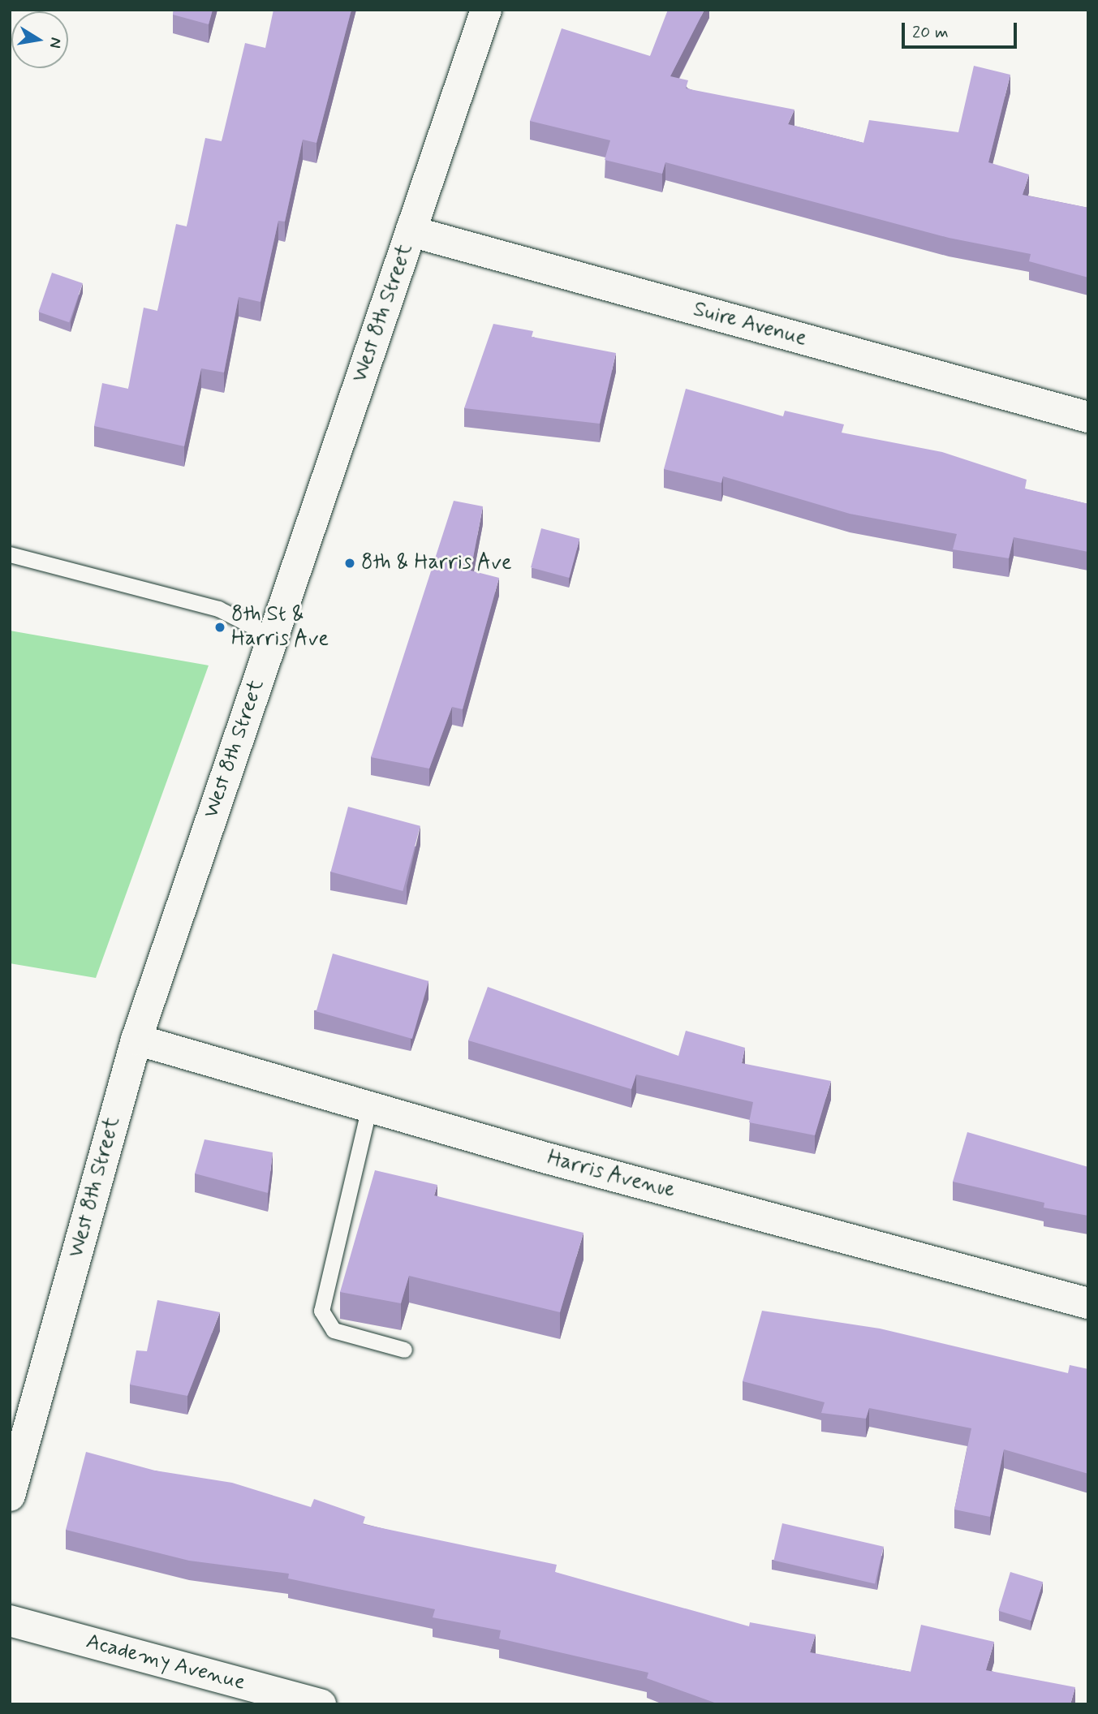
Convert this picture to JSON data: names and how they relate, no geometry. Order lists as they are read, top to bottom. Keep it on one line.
{"streets":{"street":["West 8th Street","Suire Avenue","Harris Avenue","Academy Avenue"]},"crossings":[["West 8th Street","Suire Avenue"],["West 8th Street","Harris Avenue"]],"places":["8th & Harris Ave","8th St & Harris Ave"],"scale_bar":"20 m","north":"right"}
